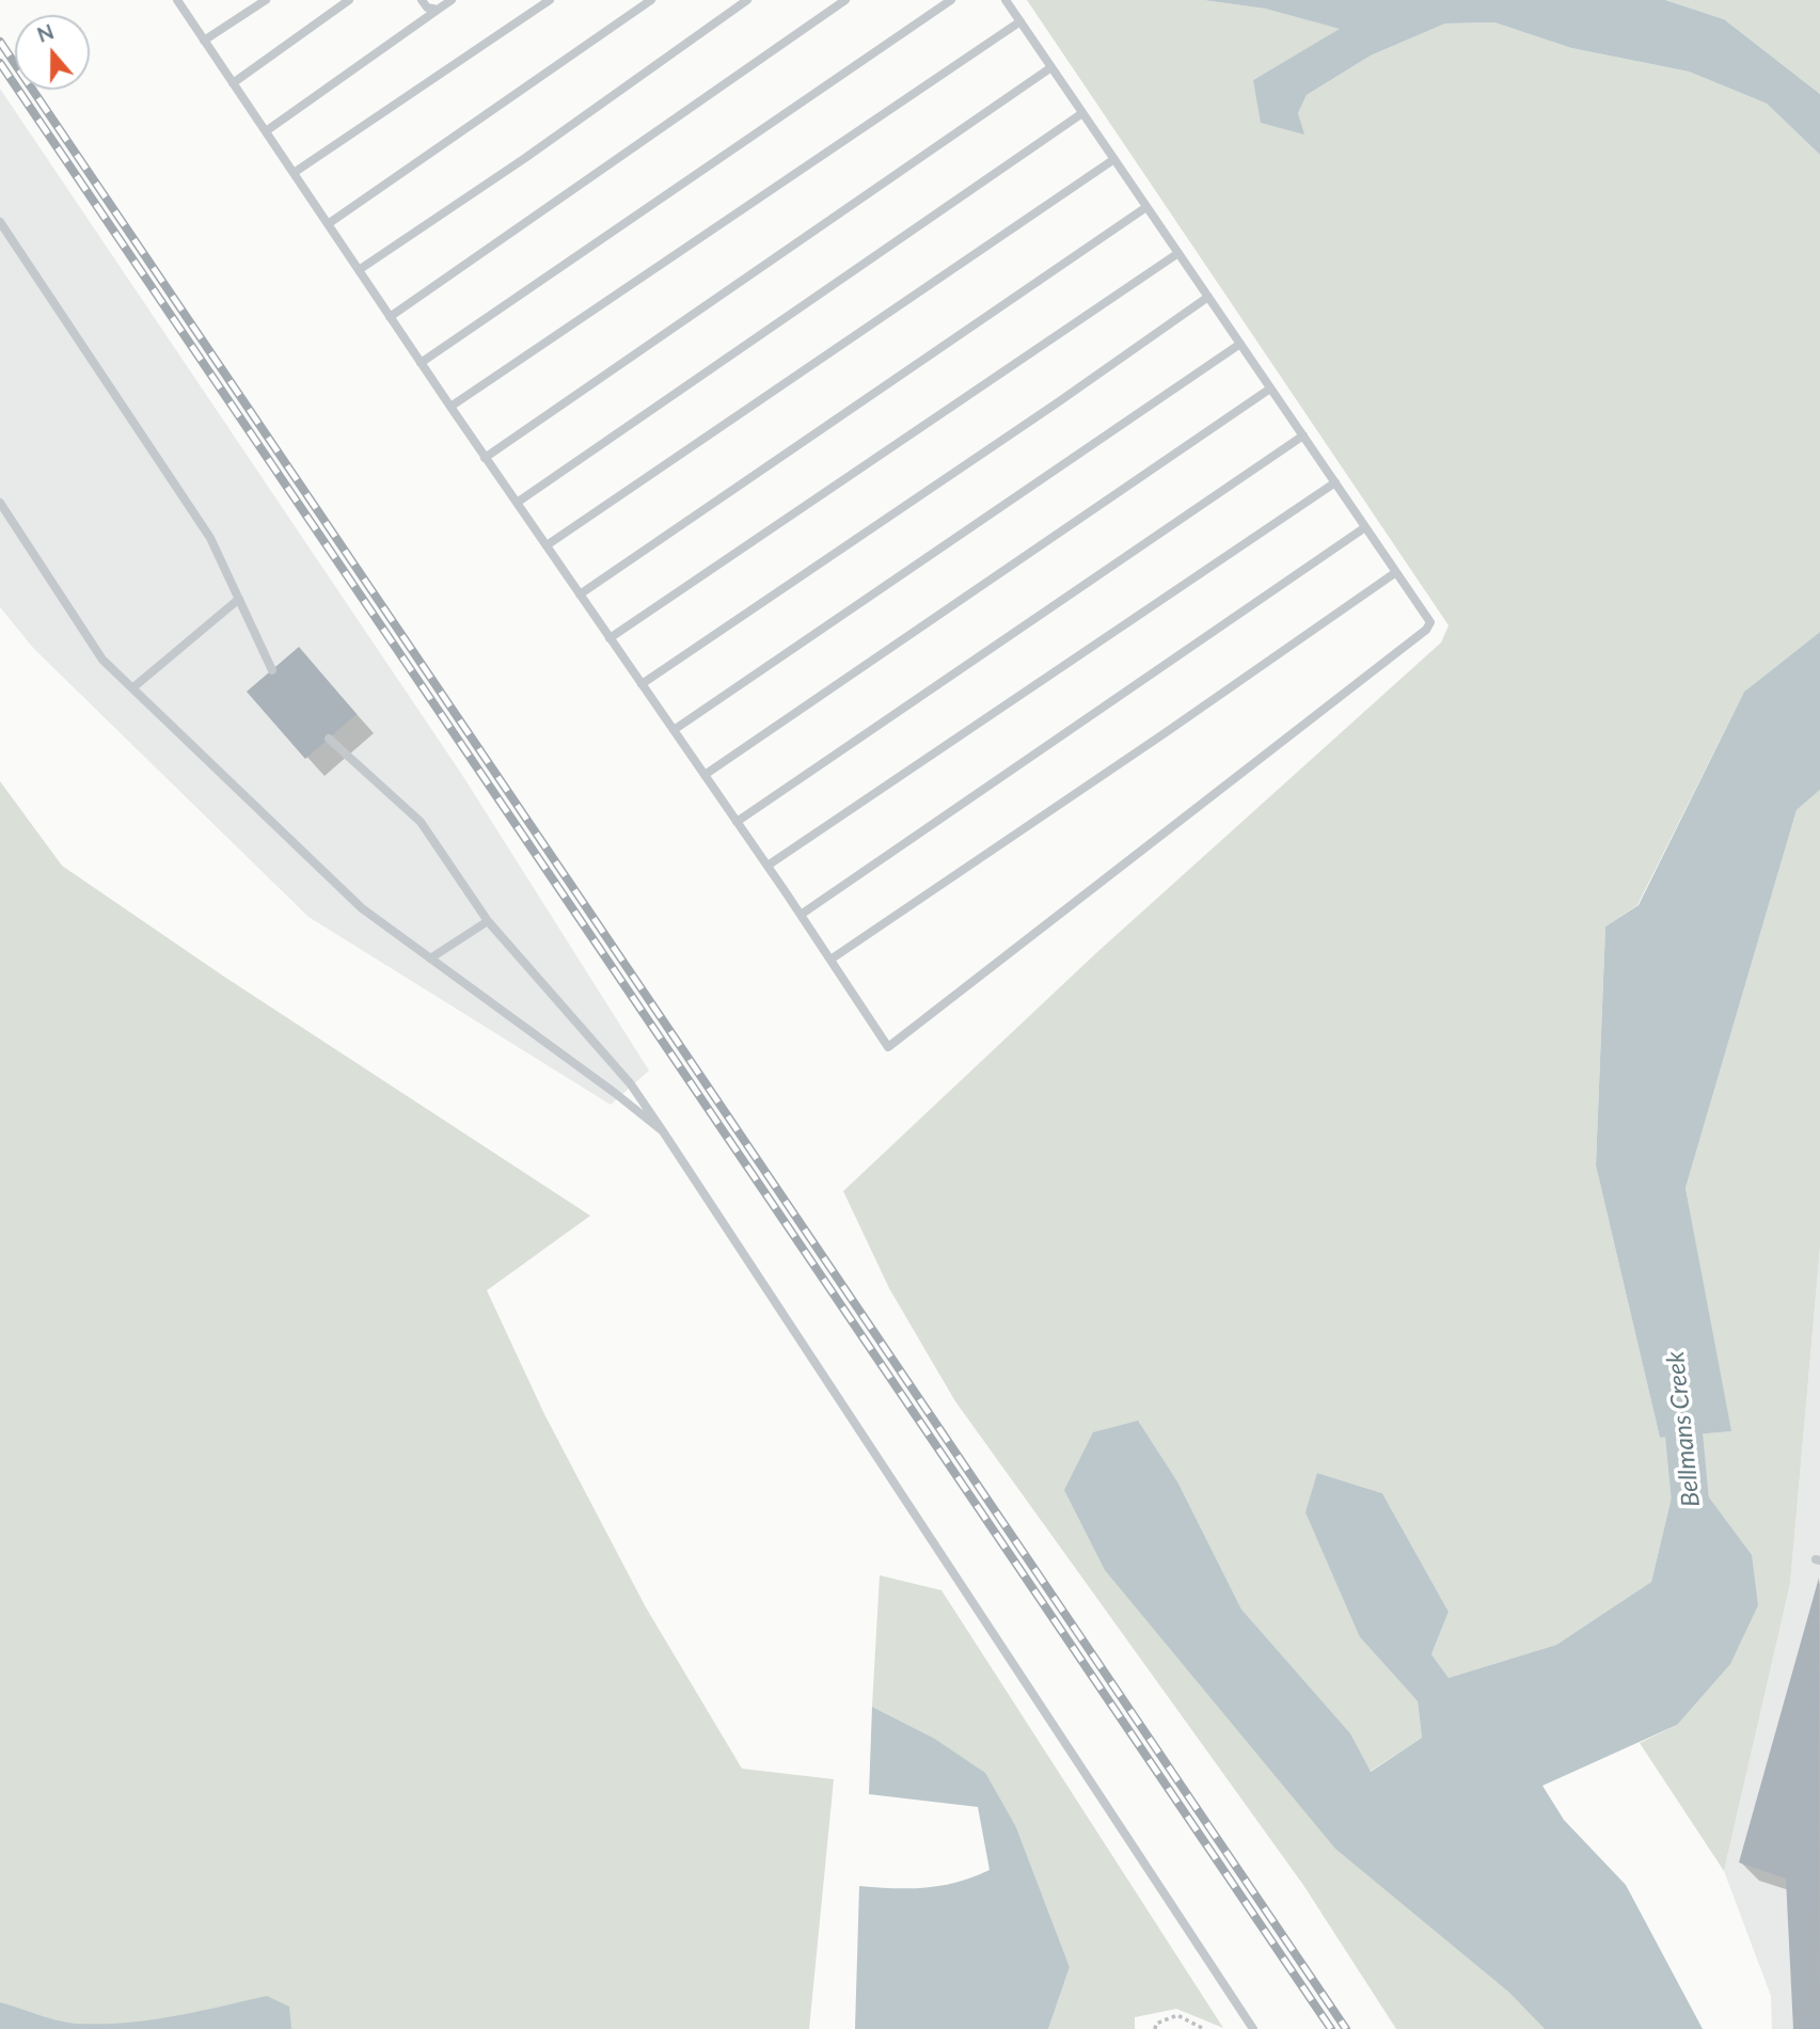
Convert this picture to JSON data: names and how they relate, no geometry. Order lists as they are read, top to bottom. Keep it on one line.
{"water":["Bellmans Creek"],"north":"top"}
